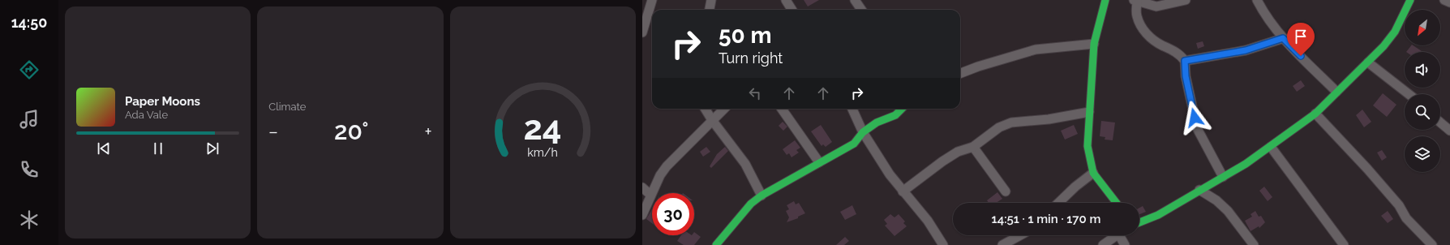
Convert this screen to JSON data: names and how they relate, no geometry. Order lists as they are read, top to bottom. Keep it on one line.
{"north":"bottom left","page":{"tabs":"14:50","tile":"Climate","turn":["50 m","Turn right"],"song":["Paper Moons","Ada Vale"],"heat":["−","20°","+"],"limit":"30","trip":"14:51 · 1 min · 170 m","gauge":["24","km/h"]}}
